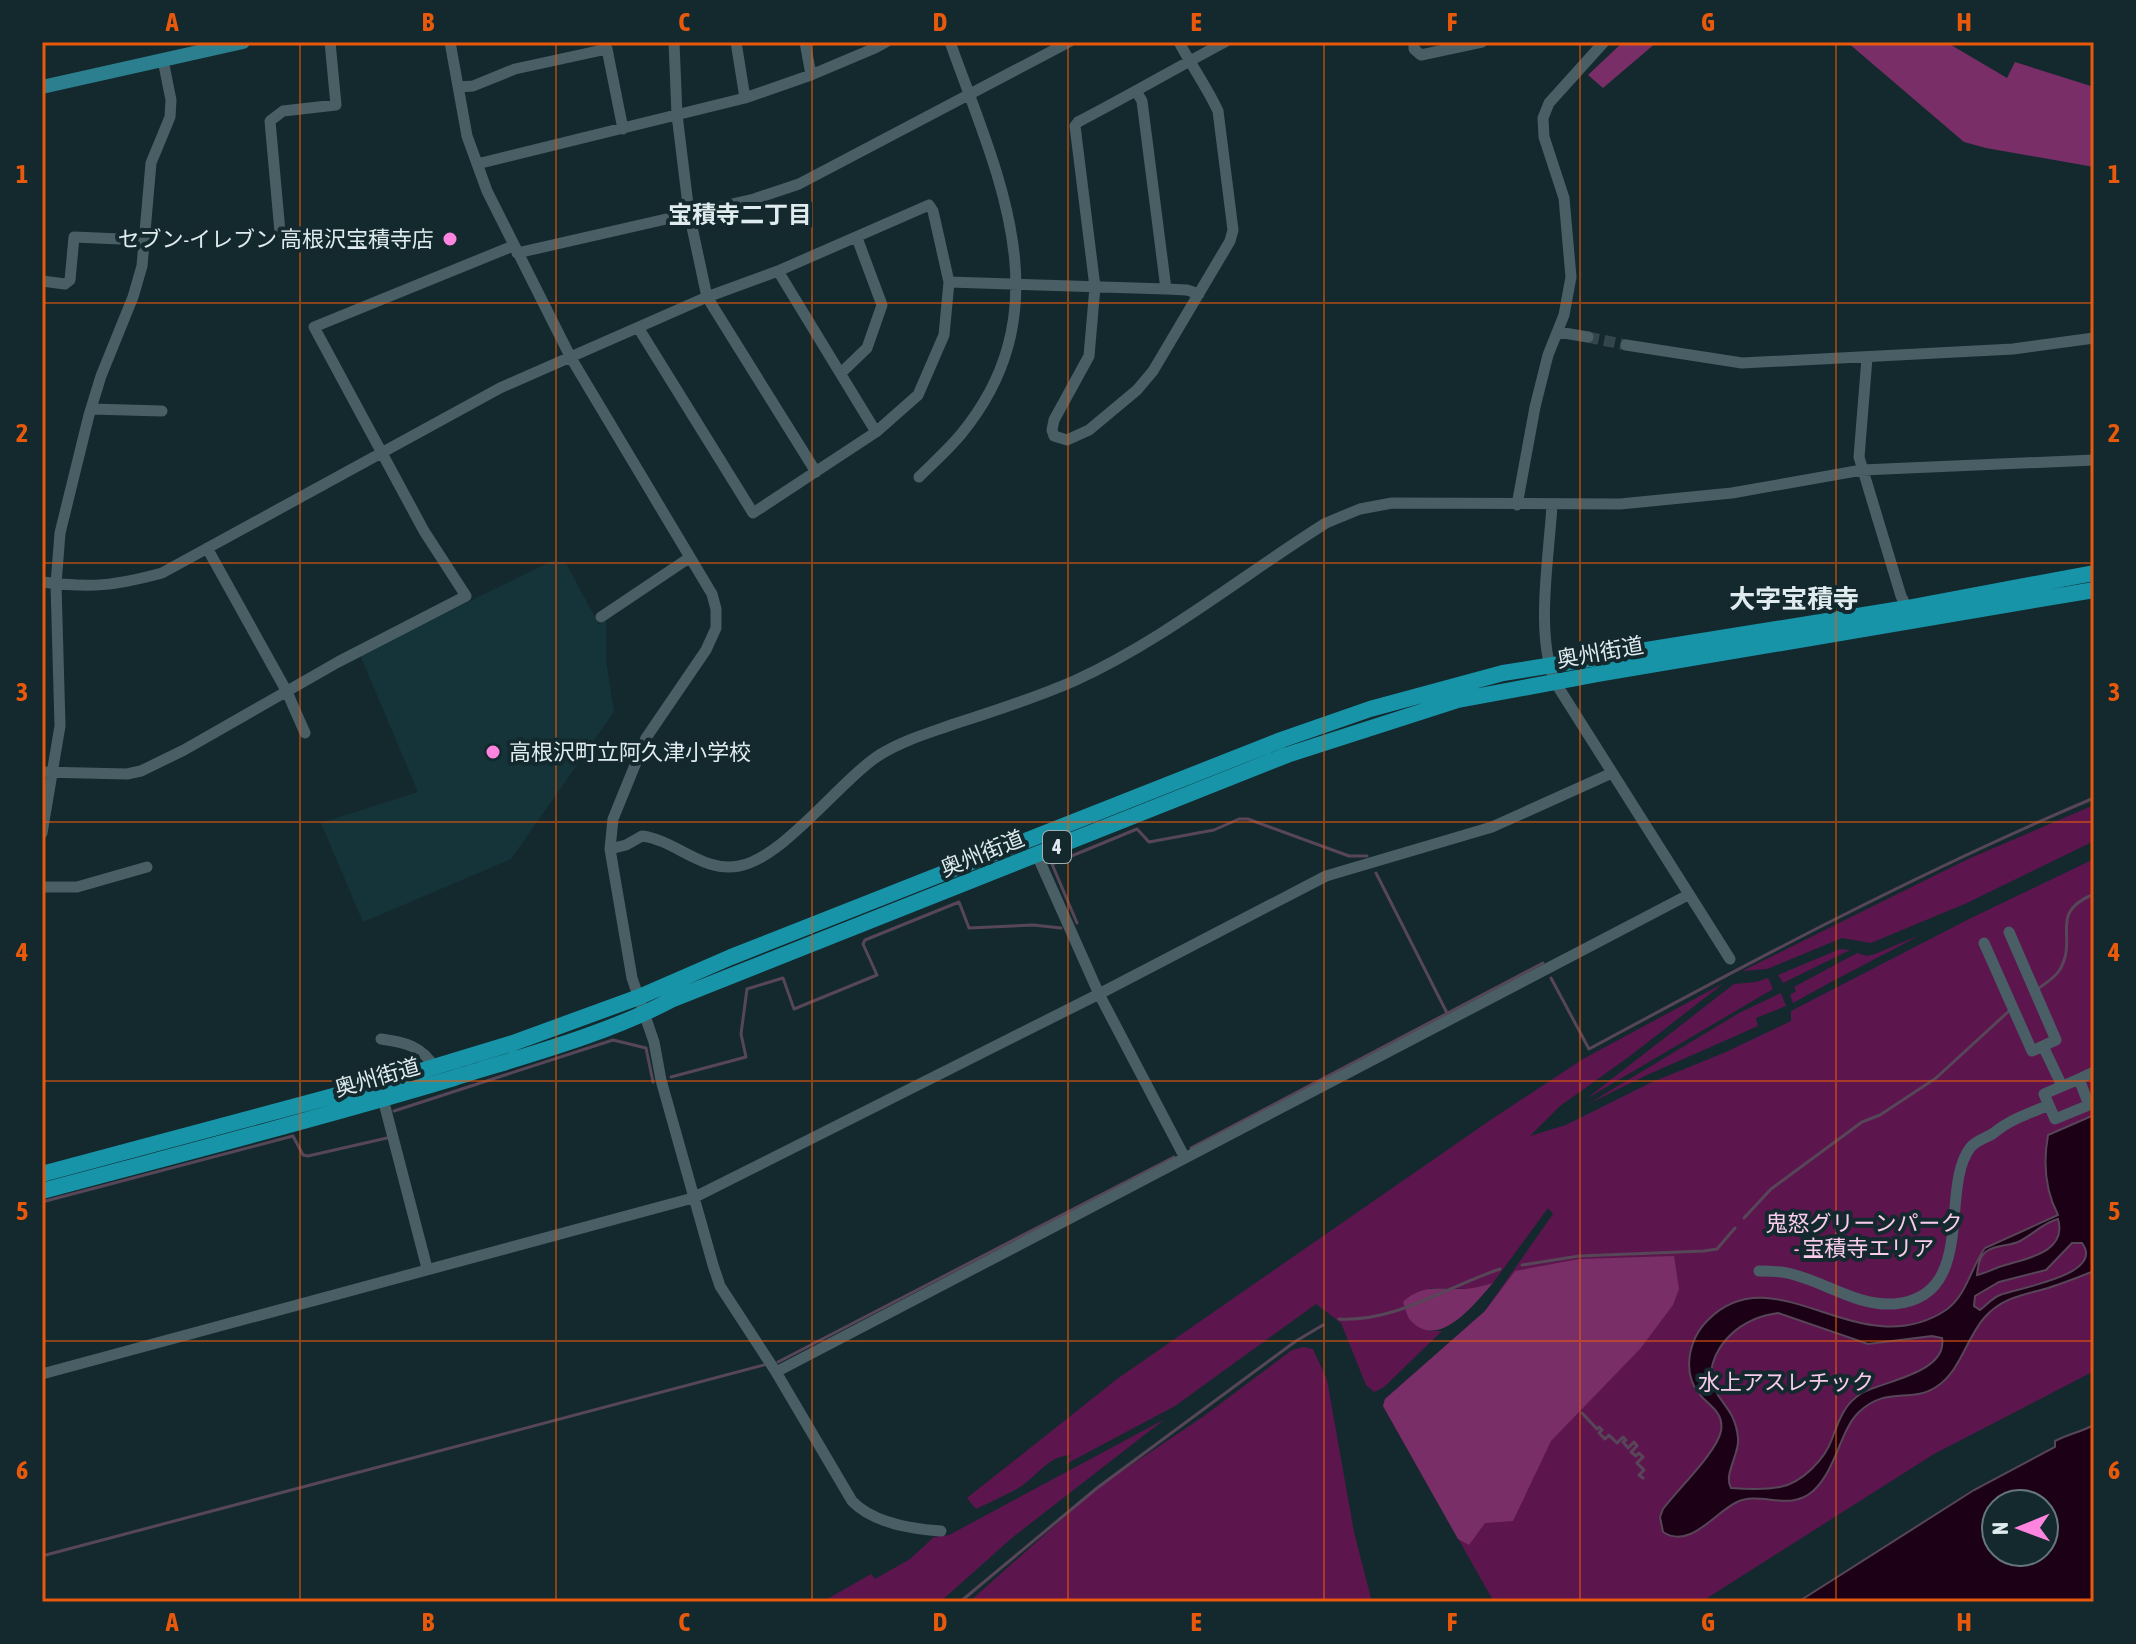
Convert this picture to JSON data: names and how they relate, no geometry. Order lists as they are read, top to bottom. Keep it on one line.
{"streets":{"highway":["奥州街道","4"]},"districts":["宝積寺二丁目","大字宝積寺"],"parks":["鬼怒グリーンパーク - 宝積寺エリア","水上アスレチック"],"places":["セブン-イレブン 高根沢宝積寺店","高根沢町立阿久津小学校"],"north":"left","grid":{"columns":["A","B","C","D","E","F","G","H"],"rows":["1","2","3","4","5","6"]}}
